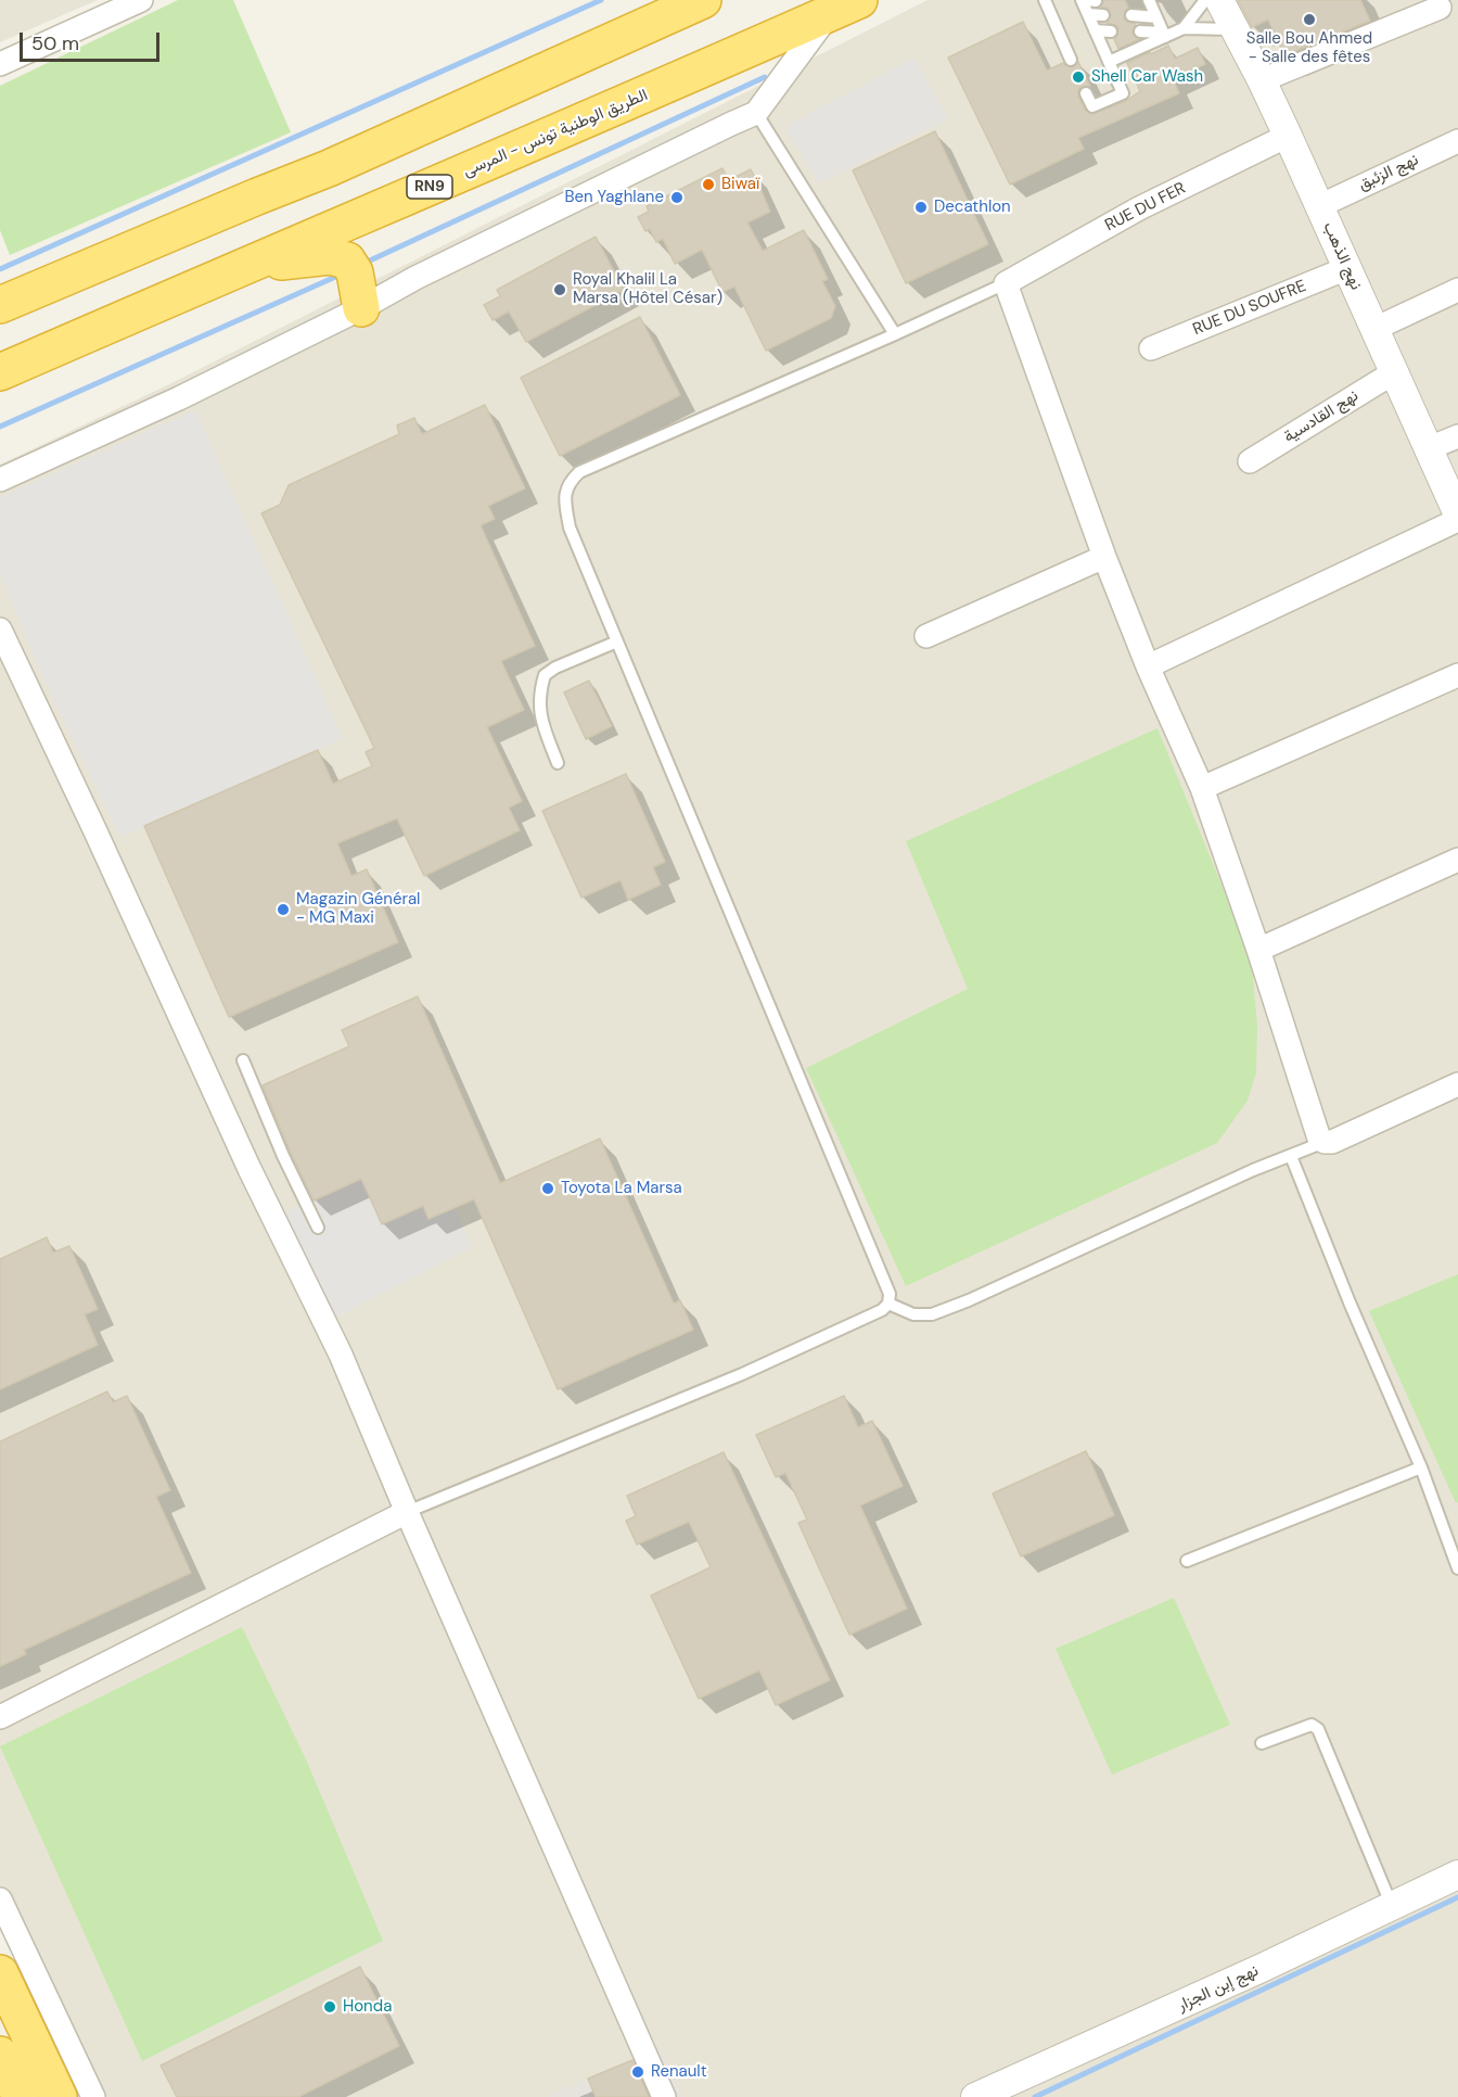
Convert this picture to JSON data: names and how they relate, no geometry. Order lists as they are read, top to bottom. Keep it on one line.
{"streets":{"highway":["الطريق الوطنية تونس - المرسى","RN9"],"street":["نهج الزئبق","RUE DU FER","نهج الذهب","RUE DU SOUFRE","نهج القادسية","نهج إبن الجزار"]},"crossings":[["نهج الزئبق","نهج الذهب"],["RUE DU FER","نهج الذهب"],["نهج الذهب","RUE DU SOUFRE"],["نهج الذهب","نهج القادسية"]],"places":["Salle Bou Ahmed - Salle des fêtes","Shell Car Wash","Biwaï","Ben Yaghlane","Decathlon","Royal Khalil La Marsa (Hôtel César)","Magazin Général - MG Maxi","Toyota La Marsa","Honda","Renault"],"scale_bar":"50 m"}
